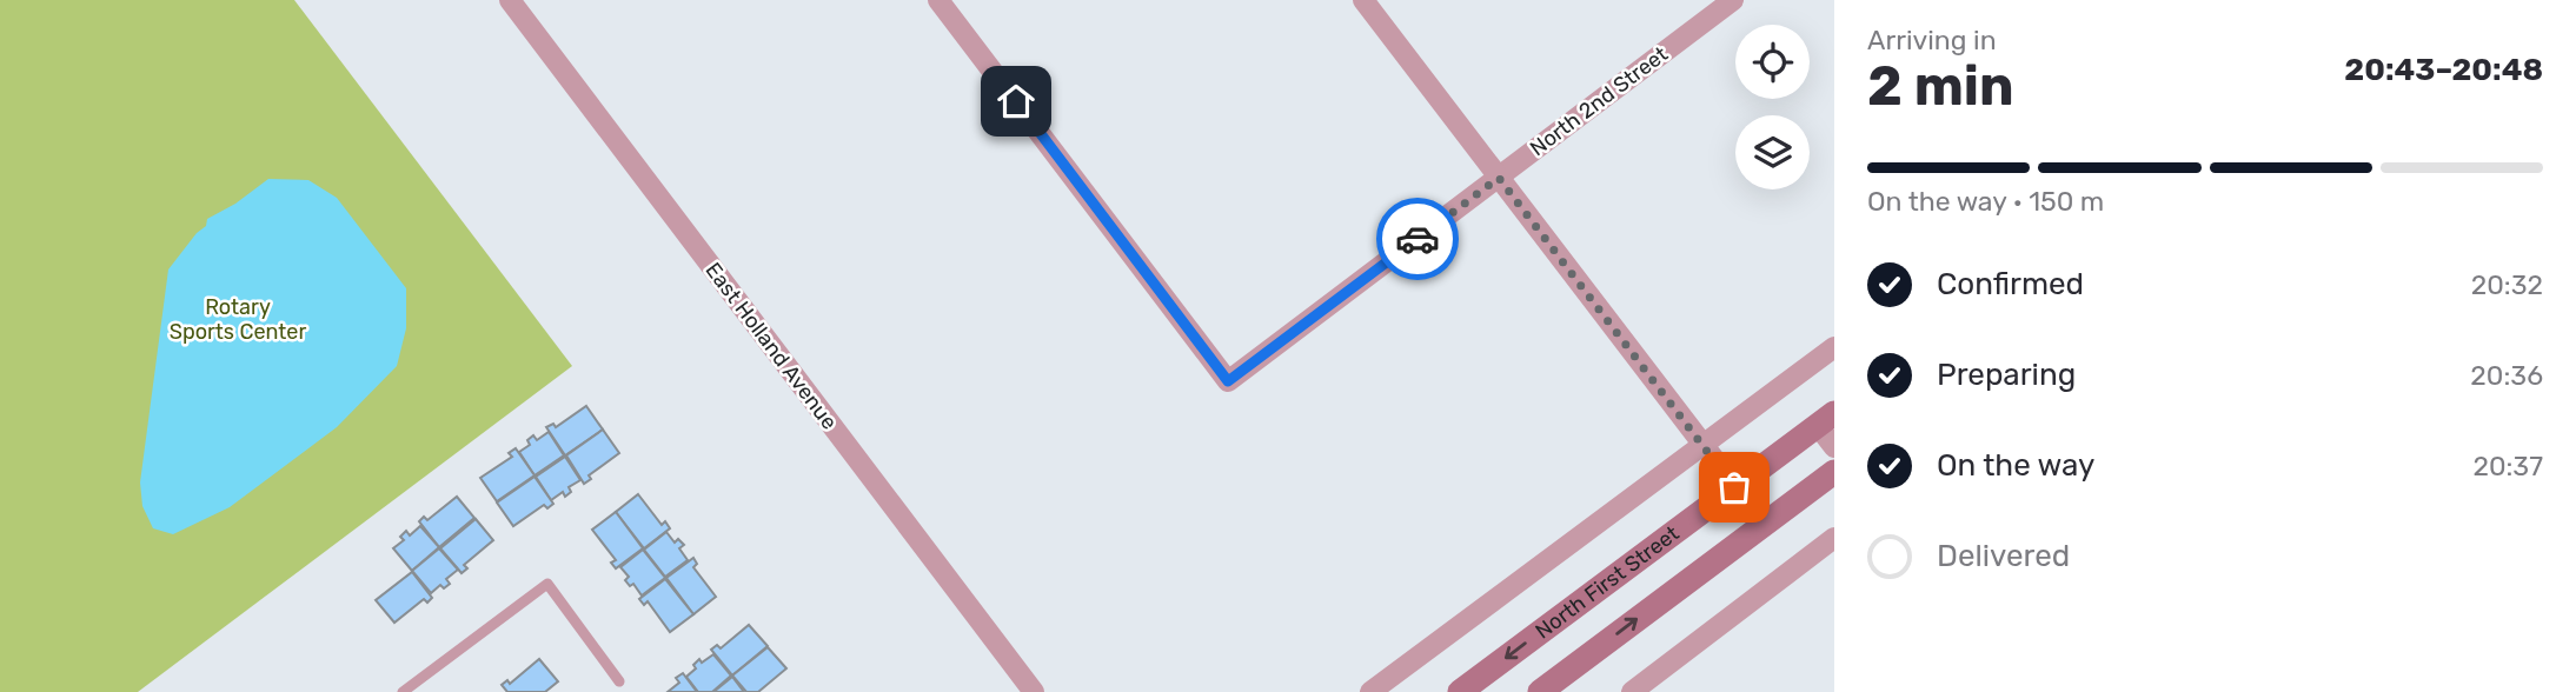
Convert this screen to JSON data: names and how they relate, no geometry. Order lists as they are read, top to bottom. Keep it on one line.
{"streets":{"main road":["North First Street"],"street":["North 2nd Street","East Holland Avenue"]},"parks":["Rotary Sports Center"],"page":{"heading":["2 min","Arriving in","20:43–20:48"],"bar":"On the way · 150 m","list":[["Confirmed","20:32"],["Preparing","20:36"],["On the way","20:37"],"Delivered"]}}
